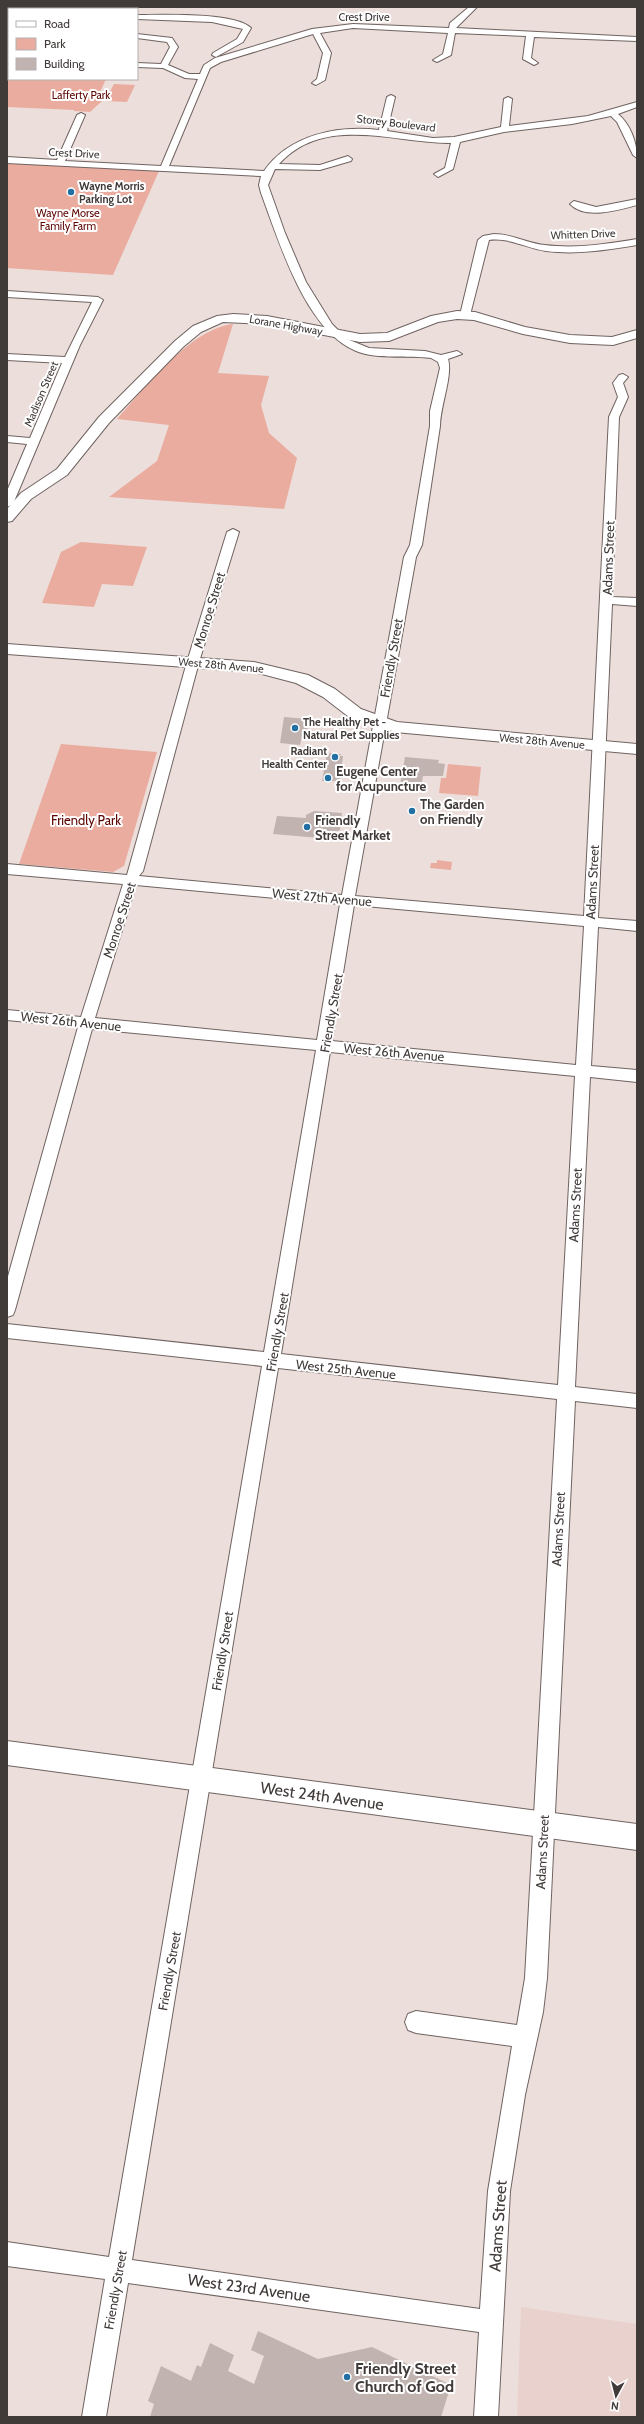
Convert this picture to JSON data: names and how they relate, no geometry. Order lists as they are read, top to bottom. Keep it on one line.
{"streets":{"main road":["West 28th Avenue"],"street":["Crest Drive","Storey Boulevard","Whitten Drive","Lorane Highway","Madison Street","Adams Street","Monroe Street","Friendly Street","West 27th Avenue","West 26th Avenue","West 25th Avenue","West 24th Avenue","West 23rd Avenue"]},"crossings":[["Crest Drive","Storey Boulevard"],["Whitten Drive","Lorane Highway"],["Adams Street","West 28th Avenue"],["Adams Street","West 27th Avenue"],["Adams Street","West 26th Avenue"],["Adams Street","West 25th Avenue"],["Adams Street","West 24th Avenue"],["Adams Street","West 23rd Avenue"],["Monroe Street","West 28th Avenue"],["Monroe Street","West 27th Avenue"],["Monroe Street","West 26th Avenue"],["Friendly Street","West 28th Avenue"],["Friendly Street","West 27th Avenue"],["Friendly Street","West 26th Avenue"],["Friendly Street","West 25th Avenue"],["Friendly Street","West 24th Avenue"],["Friendly Street","West 23rd Avenue"]],"parks":["Lafferty Park","Wayne Morse Family Farm","Friendly Park"],"places":["Wayne Morris Parking Lot","The Healthy Pet - Natural Pet Supplies","Radiant Health Center","Eugene Center for Acupuncture","The Garden on Friendly","Friendly Street Market","Friendly Street Church of God"],"legend":["Road","Park","Building"],"north":"bottom"}
